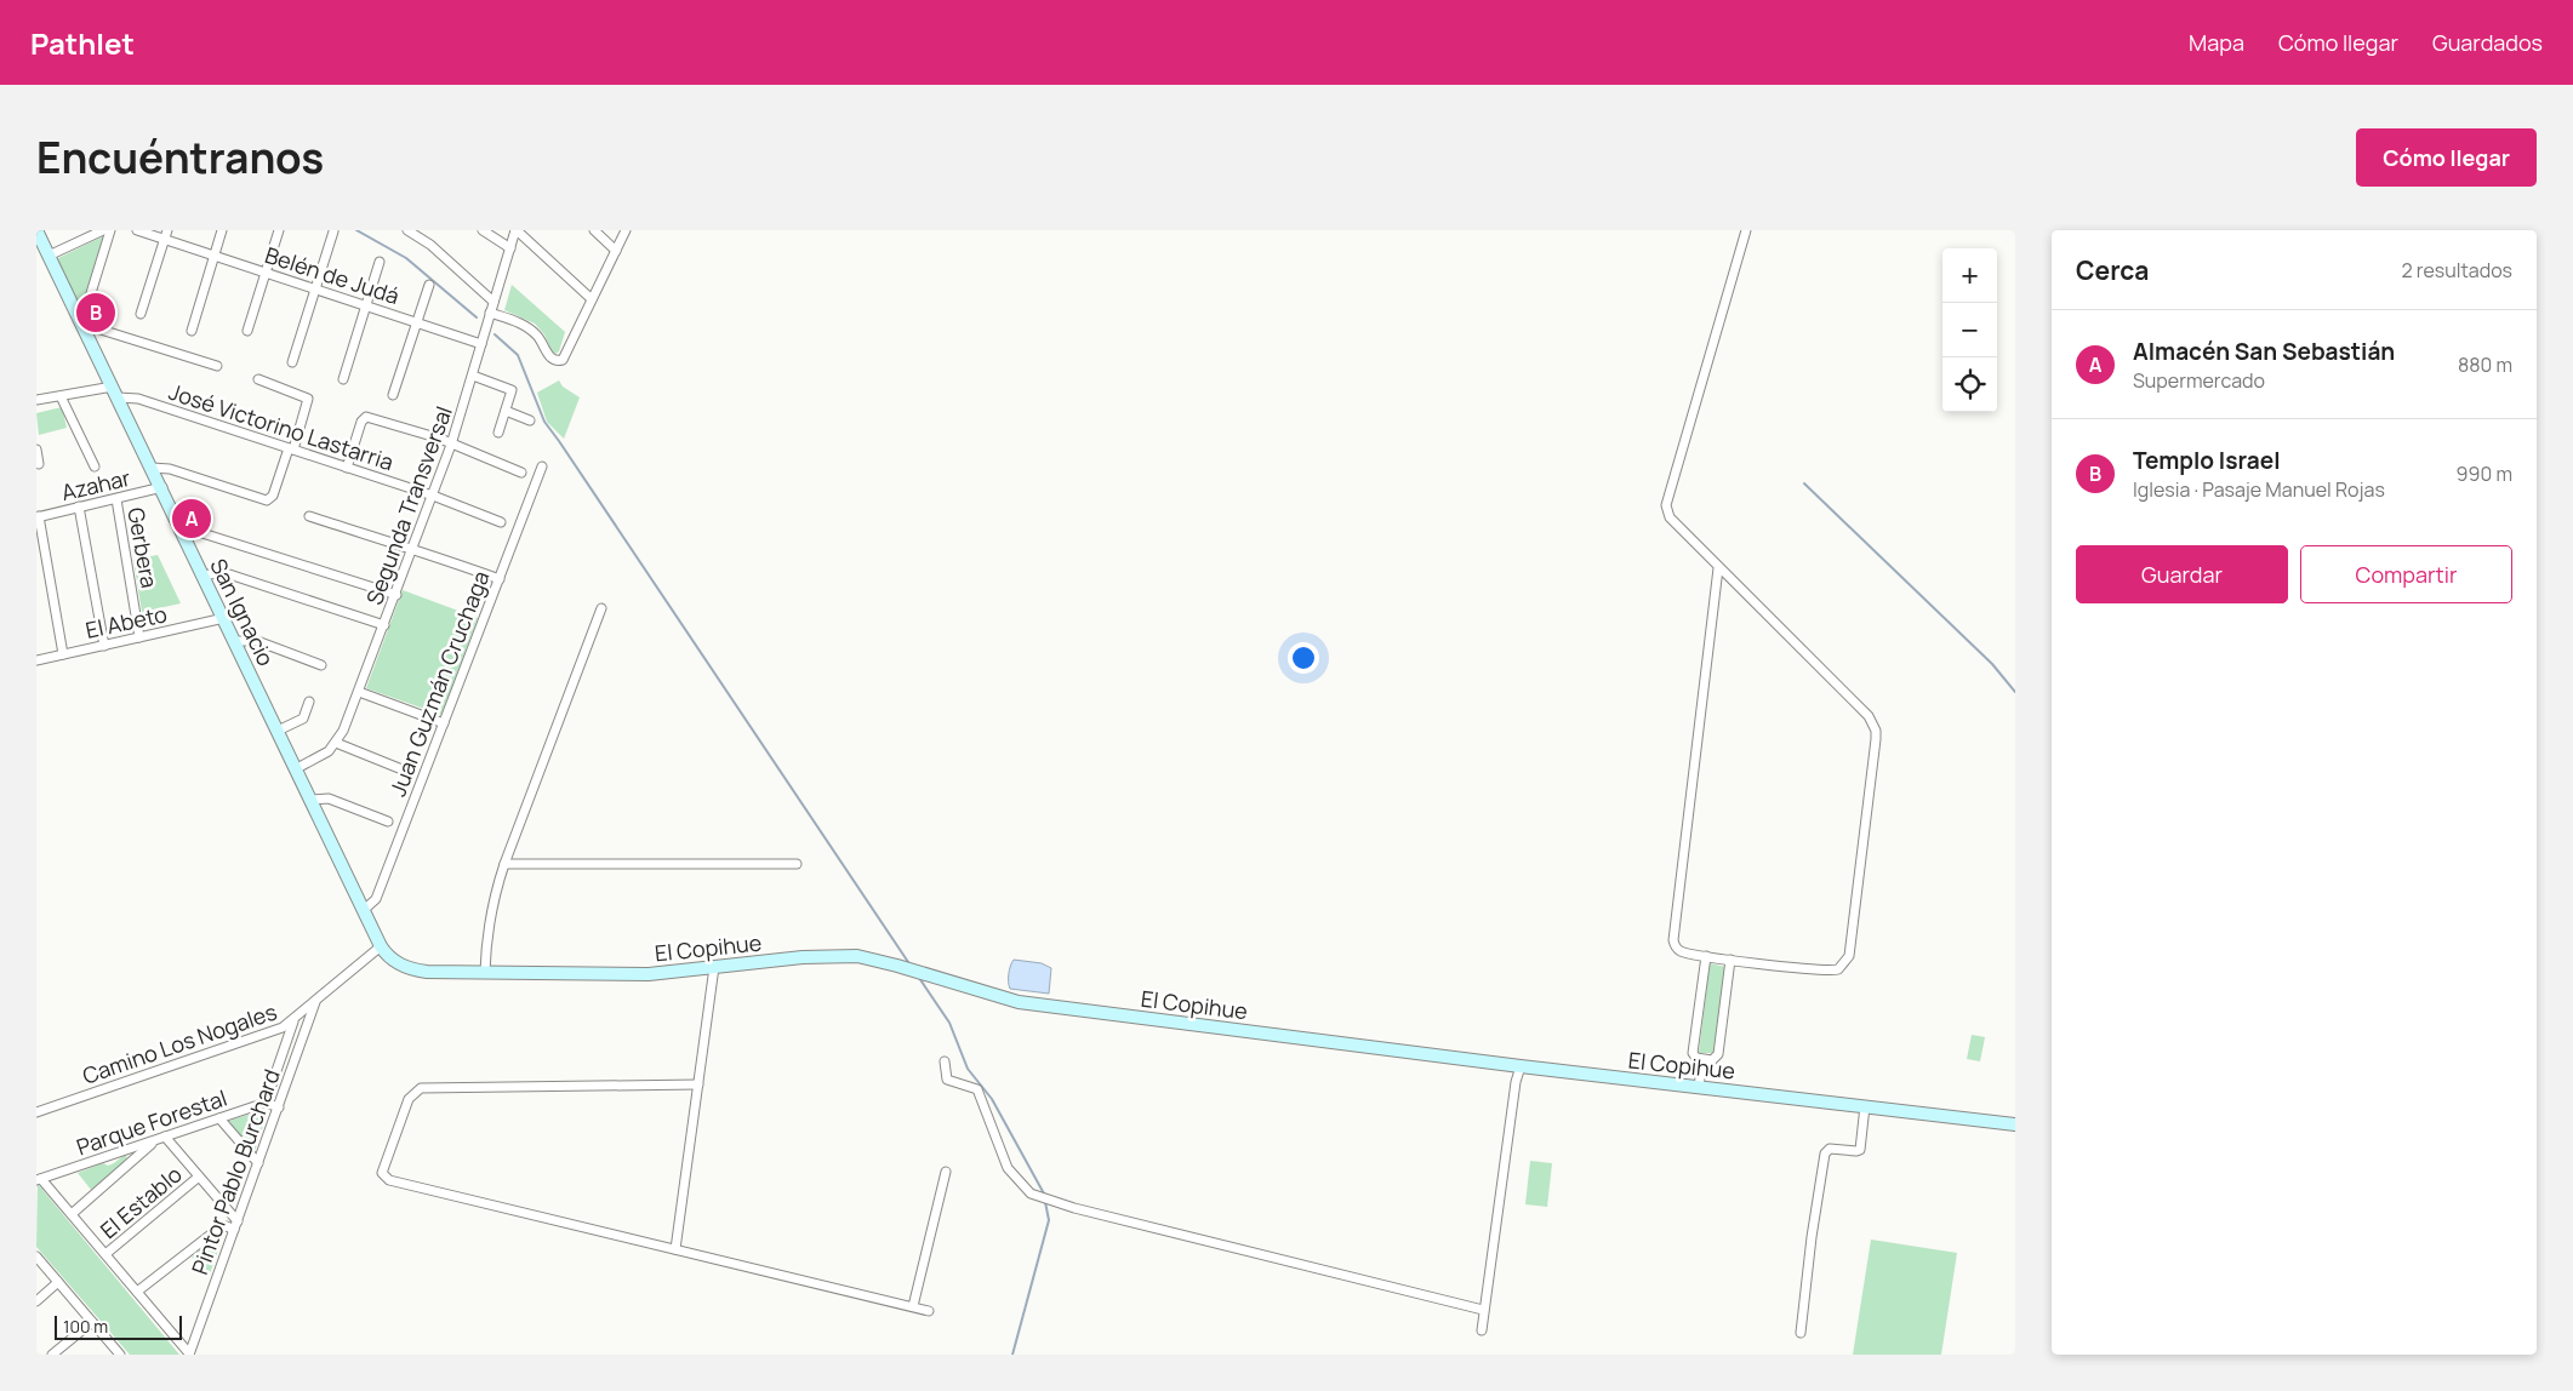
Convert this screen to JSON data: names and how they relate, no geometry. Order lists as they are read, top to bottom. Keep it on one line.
{"streets":{"main road":["San Ignacio","El Copihue"],"street":["Belén de Judá","José Victorino Lastarria","Azahar","Segunda Transversal","Gerbera","El Abeto","Juan Guzmán Cruchaga","Camino Los Nogales","Parque Forestal","Pintor Pablo Burchard","El Establo"]},"crossings":[["Belén de Judá","Segunda Transversal"],["José Victorino Lastarria","Segunda Transversal"],["José Victorino Lastarria","San Ignacio"],["Azahar","Gerbera"],["Azahar","San Ignacio"],["Segunda Transversal","San Ignacio"],["Gerbera","El Abeto"],["San Ignacio","El Abeto"],["San Ignacio","Juan Guzmán Cruchaga"],["San Ignacio","El Copihue"],["San Ignacio","Camino Los Nogales"],["El Copihue","Camino Los Nogales"],["Camino Los Nogales","Pintor Pablo Burchard"],["Parque Forestal","Pintor Pablo Burchard"]],"scale_bar":"100 m","page":{"header":"Pathlet","nav":["Mapa","Cómo llegar","Guardados"],"title":"Encuéntranos","buttons":["Cómo llegar",["Guardar","Compartir"]],"heading":["Cerca","2 resultados"],"map_buttons":["+","−"],"pins":["B","A"],"list":[{"mark":"A","name":"Almacén San Sebastián","note":"Supermercado","value":"880 m"},{"mark":"B","name":"Templo Israel","note":"Iglesia · Pasaje Manuel Rojas","value":"990 m"}],"scale":"100 m"}}
